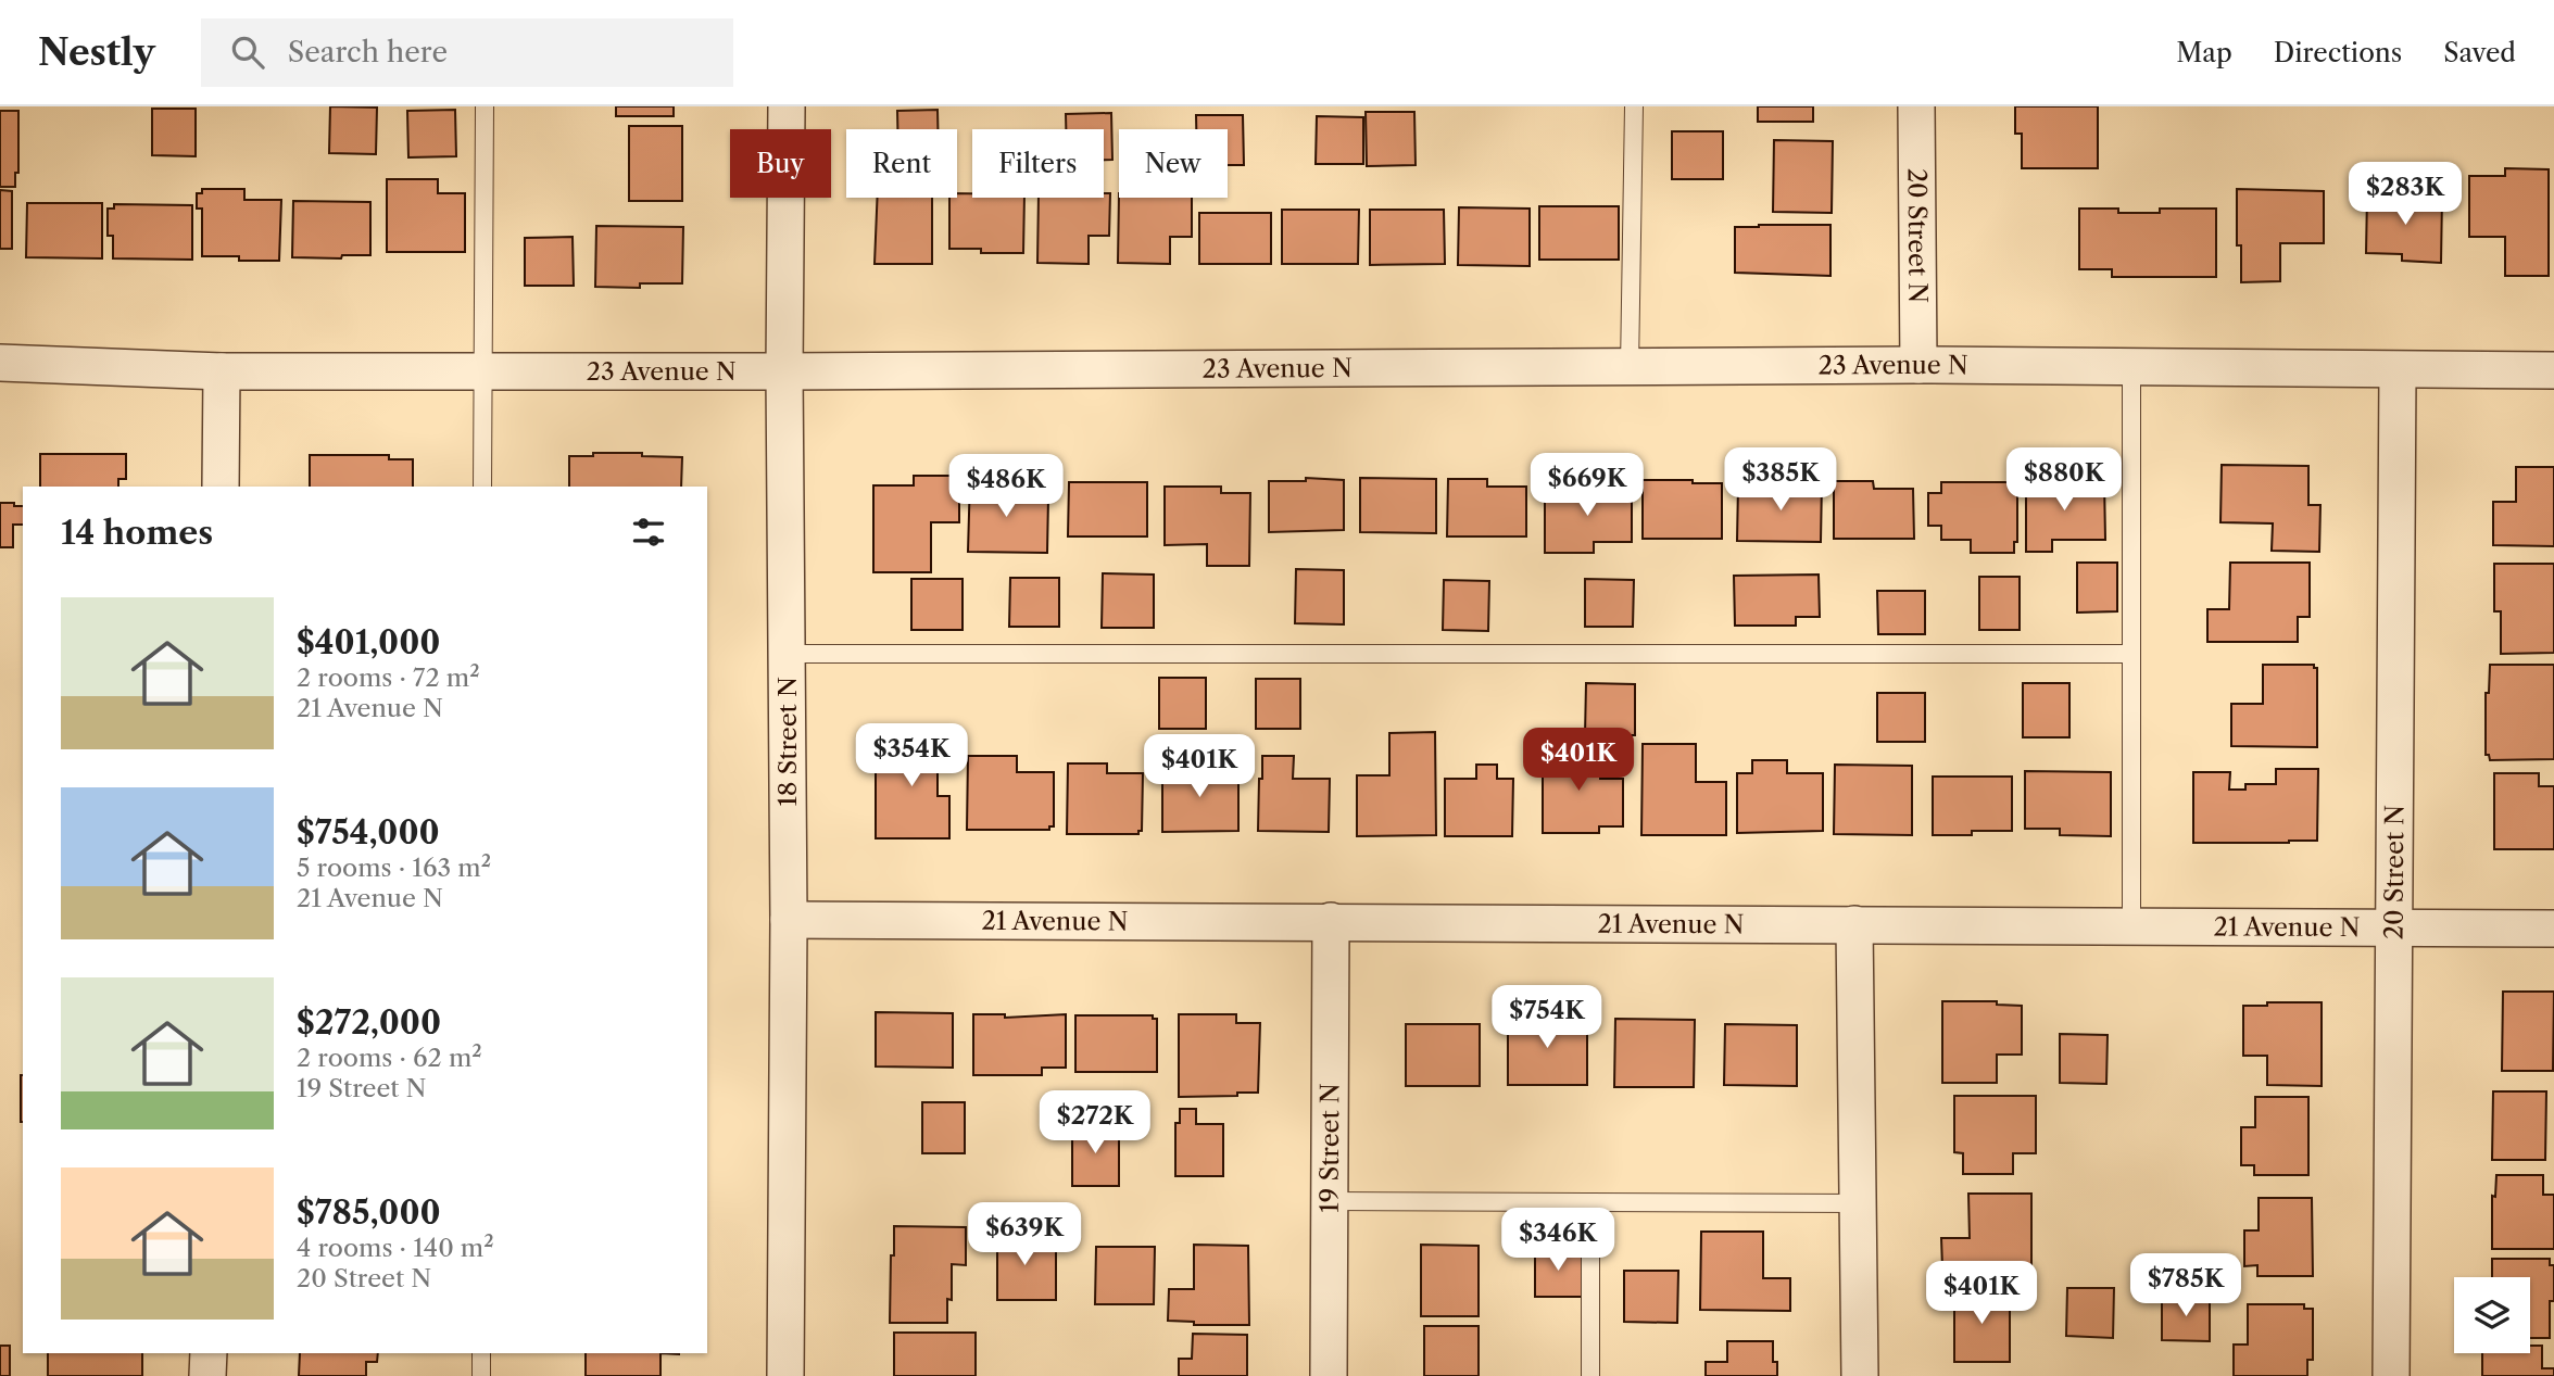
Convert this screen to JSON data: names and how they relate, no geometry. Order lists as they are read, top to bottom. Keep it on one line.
{"streets":{"street":["20 Street N","23 Avenue N","18 Street N","21 Avenue N","19 Street N"]},"crossings":[["20 Street N","23 Avenue N"],["20 Street N","21 Avenue N"],["23 Avenue N","18 Street N"],["18 Street N","21 Avenue N"],["21 Avenue N","19 Street N"]],"page":{"header":"Nestly","search":"Search here","nav":["Map","Directions","Saved"],"chip":["Buy","Rent","Filters","New"],"price":["$283K","$385K","$880K","$669K","$486K","$354K","$401K","$401K","$754K","$272K","$639K","$346K","$785K","$401K"],"heading":"14 homes","list":[{"name":"$401,000","note":"2 rooms · 72 m² · 21 Avenue N"},{"name":"$754,000","note":"5 rooms · 163 m² · 21 Avenue N"},{"name":"$272,000","note":"2 rooms · 62 m² · 19 Street N"},{"name":"$785,000","note":"4 rooms · 140 m² · 20 Street N"}]}}
